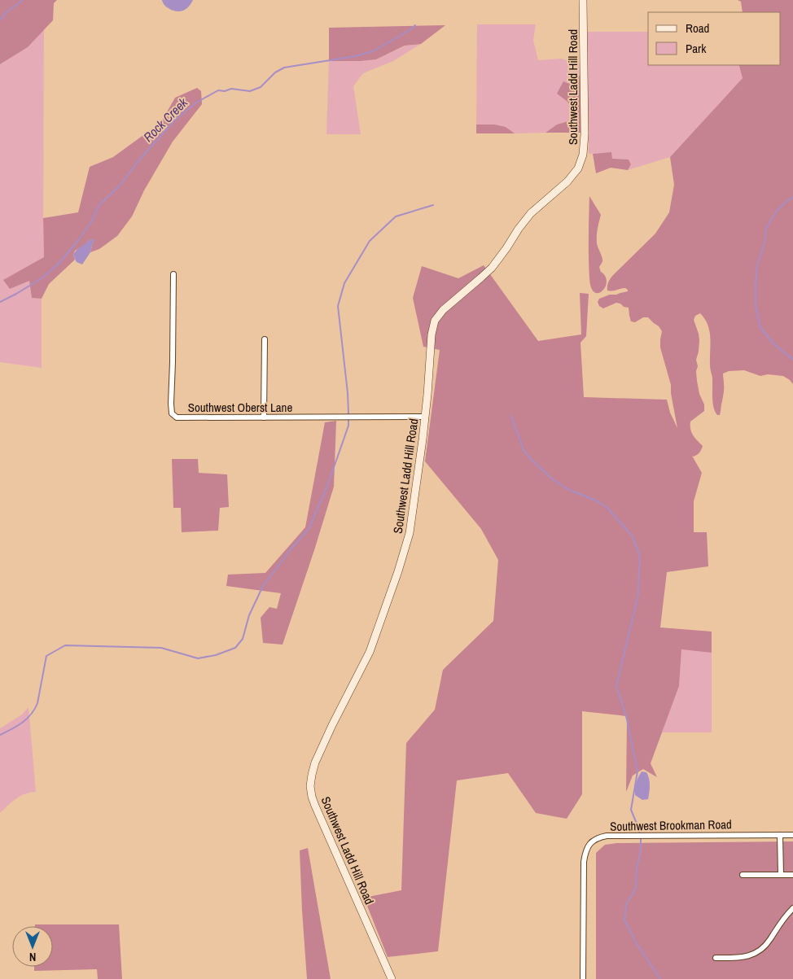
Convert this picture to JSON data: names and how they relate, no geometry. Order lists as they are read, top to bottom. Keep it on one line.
{"streets":{"street":["Southwest Ladd Hill Road","Southwest Oberst Lane","Southwest Brookman Road"]},"crossings":[["Southwest Ladd Hill Road","Southwest Oberst Lane"]],"water":["Rock Creek"],"legend":["Road","Park"],"north":"bottom"}
